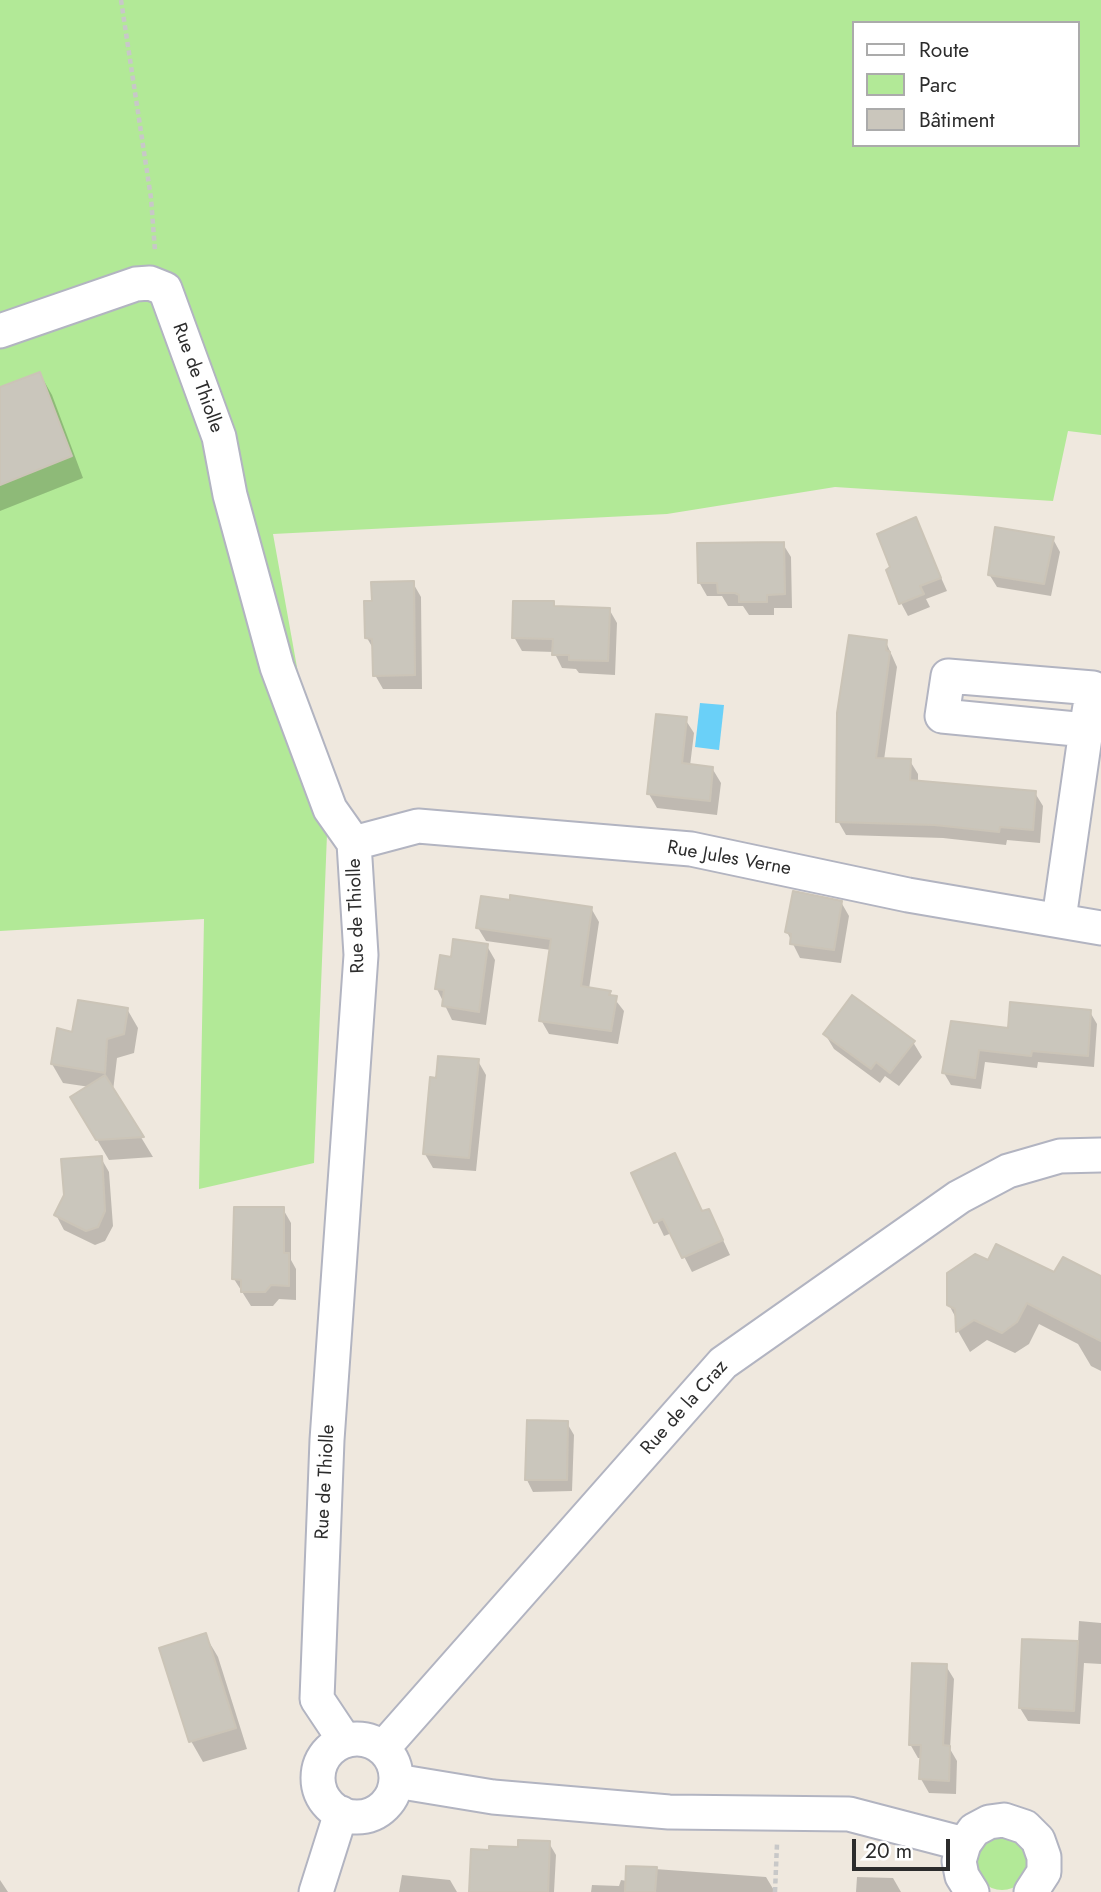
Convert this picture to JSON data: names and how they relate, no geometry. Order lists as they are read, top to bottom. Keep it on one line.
{"streets":{"street":["Rue de Thiolle","Rue Jules Verne","Rue de la Craz"]},"crossings":[["Rue de Thiolle","Rue Jules Verne"],["Rue de Thiolle","Rue de la Craz"]],"legend":["Route","Parc","Bâtiment"],"scale_bar":"20 m"}
